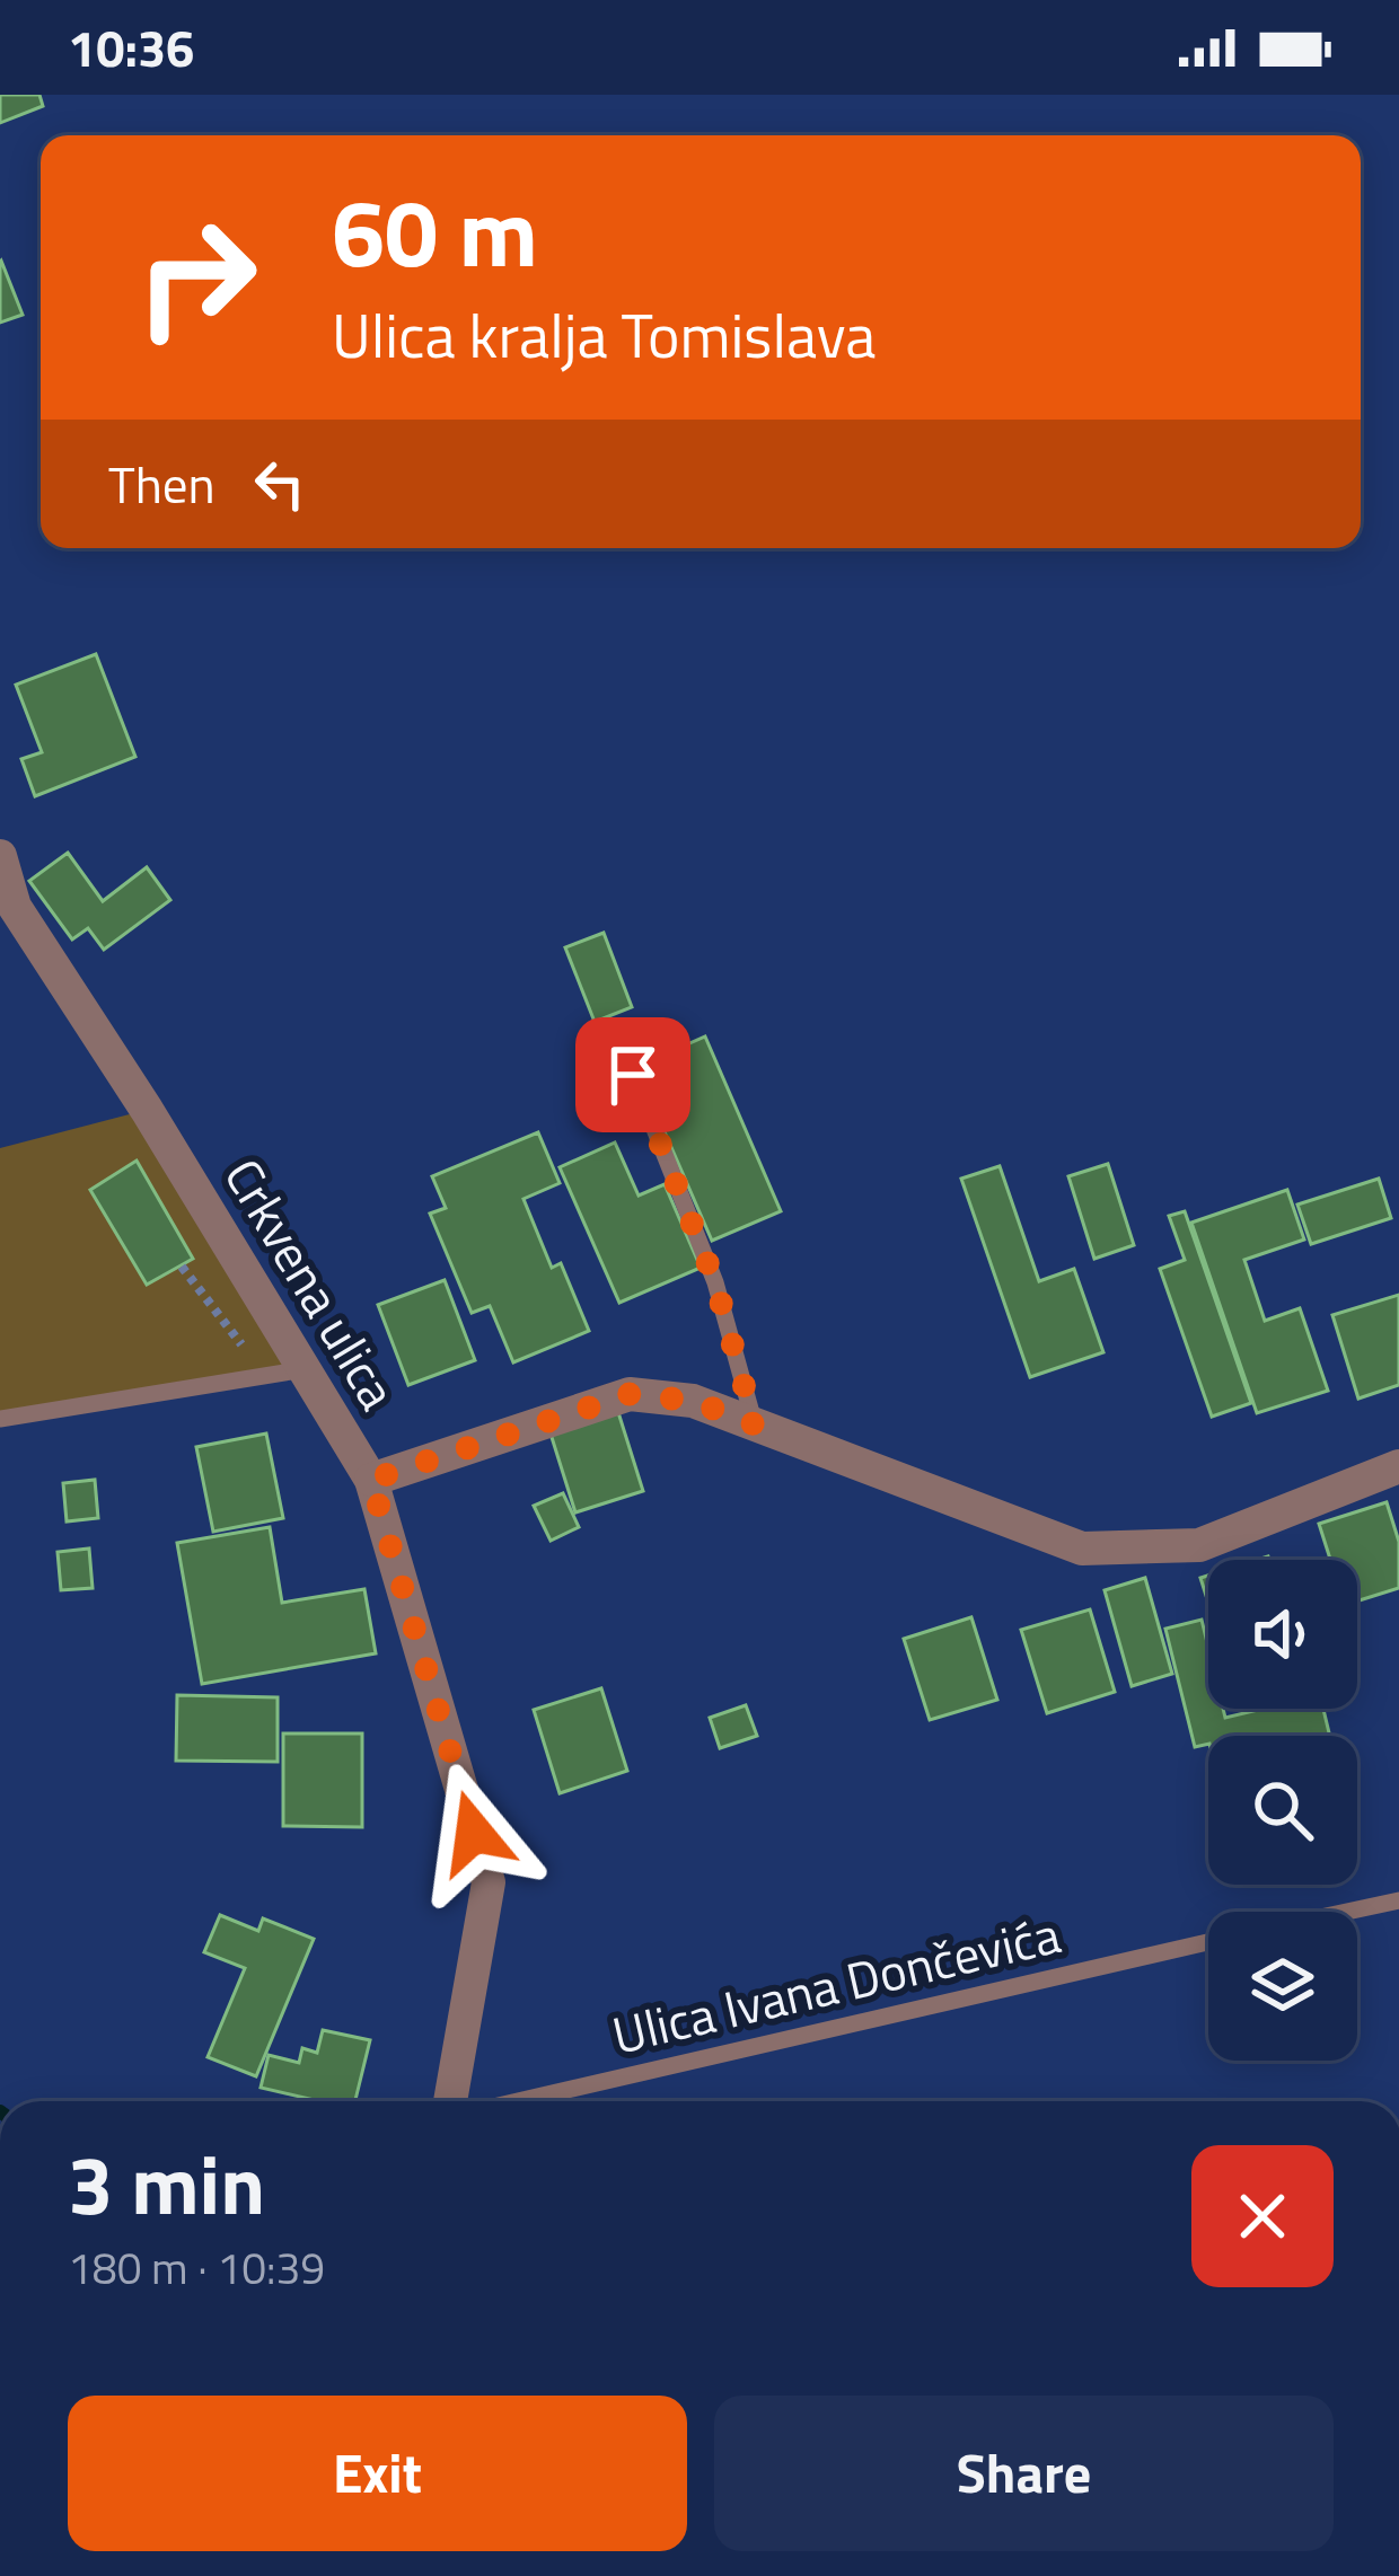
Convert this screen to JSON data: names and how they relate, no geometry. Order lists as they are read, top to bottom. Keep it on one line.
{"streets":{"street":["Crkvena ulica"],"lane":["Ulica Ivana Dončevića"]},"page":{"status":"10:36","turn":["60 m","Ulica kralja Tomislava"],"then":"Then","heading":["3 min","180 m · 10:39"],"buttons":["Exit","Share"]}}
